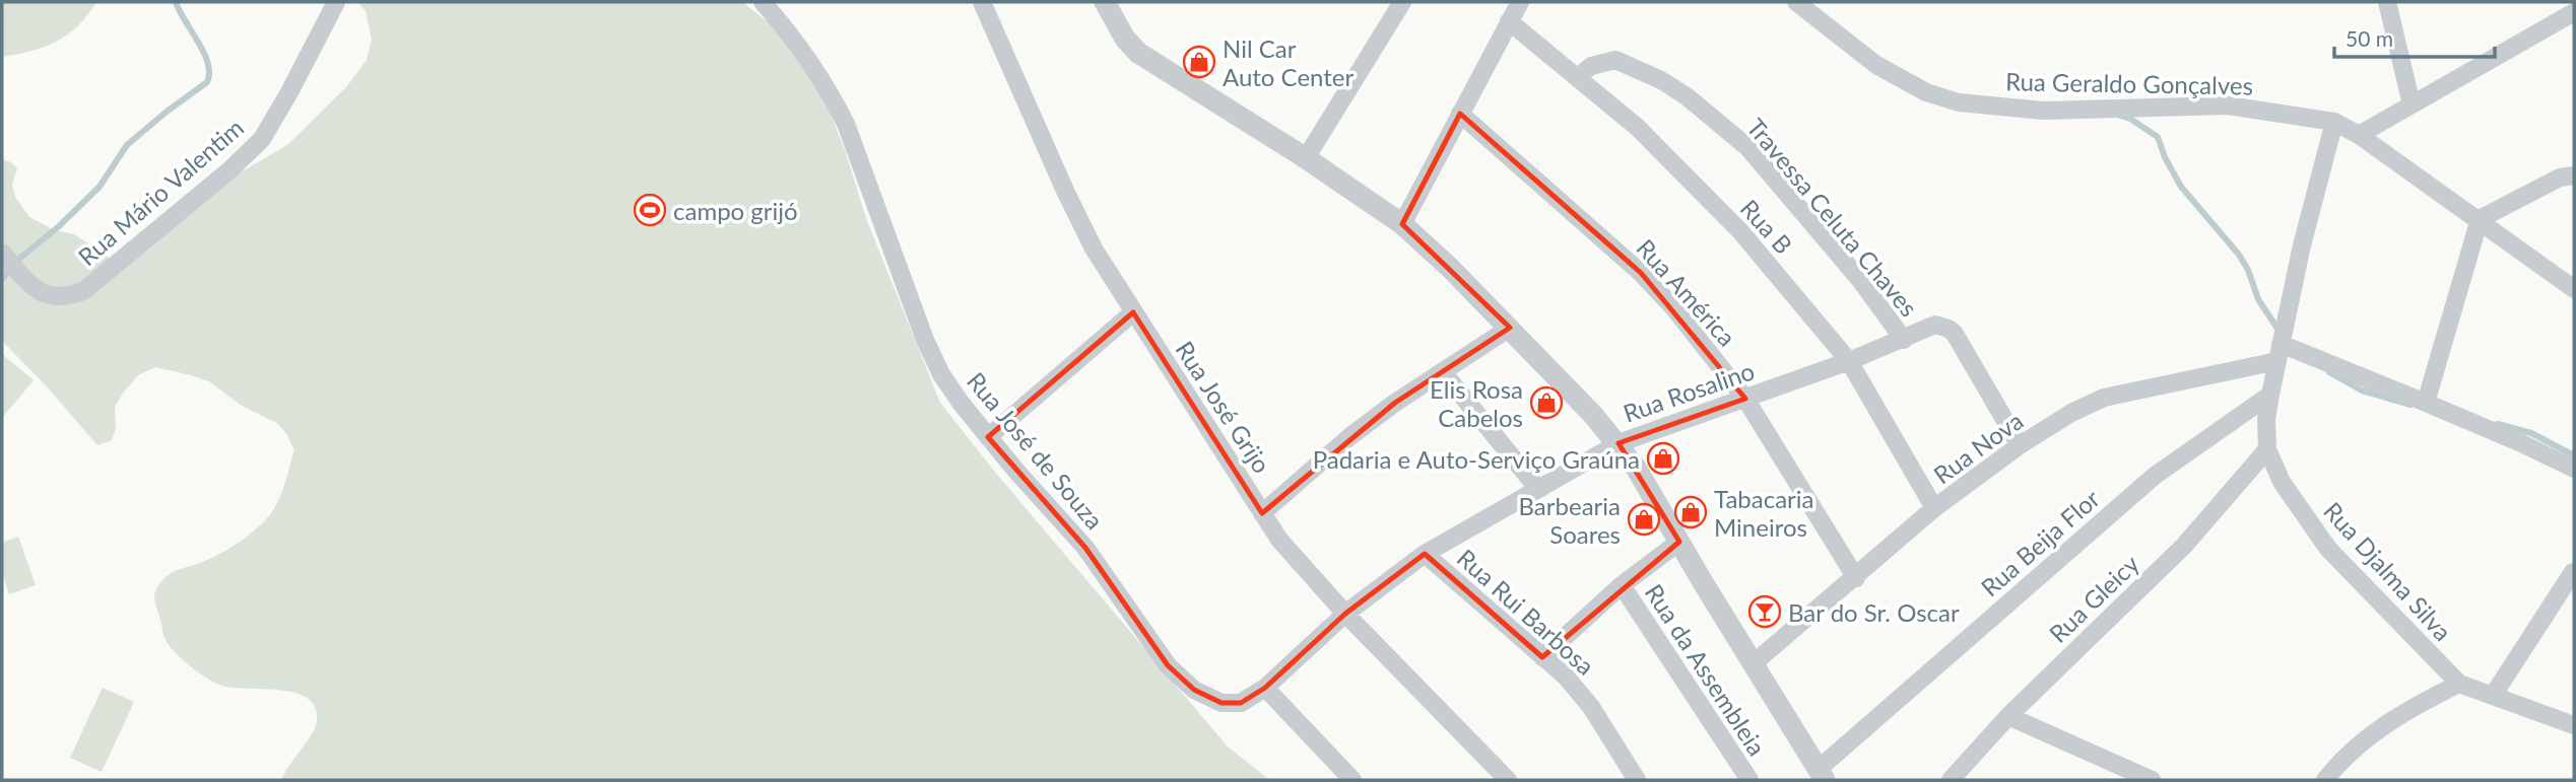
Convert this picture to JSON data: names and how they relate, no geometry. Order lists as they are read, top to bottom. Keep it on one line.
{"streets":{"street":["Rua Geraldo Gonçalves","Rua Mário Valentim","Travessa Celuta Chaves","Rua B","Rua América","Rua Rosalino","Rua José Grijo","Rua Nova","Rua José de Souza","Rua Beija Flor","Rua Djalma Silva","Rua Gleicy","Rua Rui Barbosa","Rua da Assembleia"]},"crossings":[["Rua Geraldo Gonçalves","Rua Djalma Silva"],["Travessa Celuta Chaves","Rua B"],["Travessa Celuta Chaves","Rua Rosalino"],["Rua B","Rua Rosalino"],["Rua B","Rua Nova"],["Rua América","Rua Rosalino"],["Rua América","Rua Nova"],["Rua Rosalino","Rua José Grijo"],["Rua Rosalino","Rua Nova"],["Rua Rosalino","Rua José de Souza"],["Rua Rosalino","Rua Rui Barbosa"],["Rua José Grijo","Rua José de Souza"],["Rua Nova","Rua Djalma Silva"],["Rua Beija Flor","Rua Djalma Silva"],["Rua Djalma Silva","Rua Gleicy"]],"places":{"shop":["Nil Car Auto Center","Elis Rosa Cabelos","Padaria e Auto-Serviço Graúna","Tabacaria Mineiros","Barbearia Soares"],"sports":["campo grijó"],"bar":["Bar do Sr. Oscar"]},"scale_bar":"50 m"}
